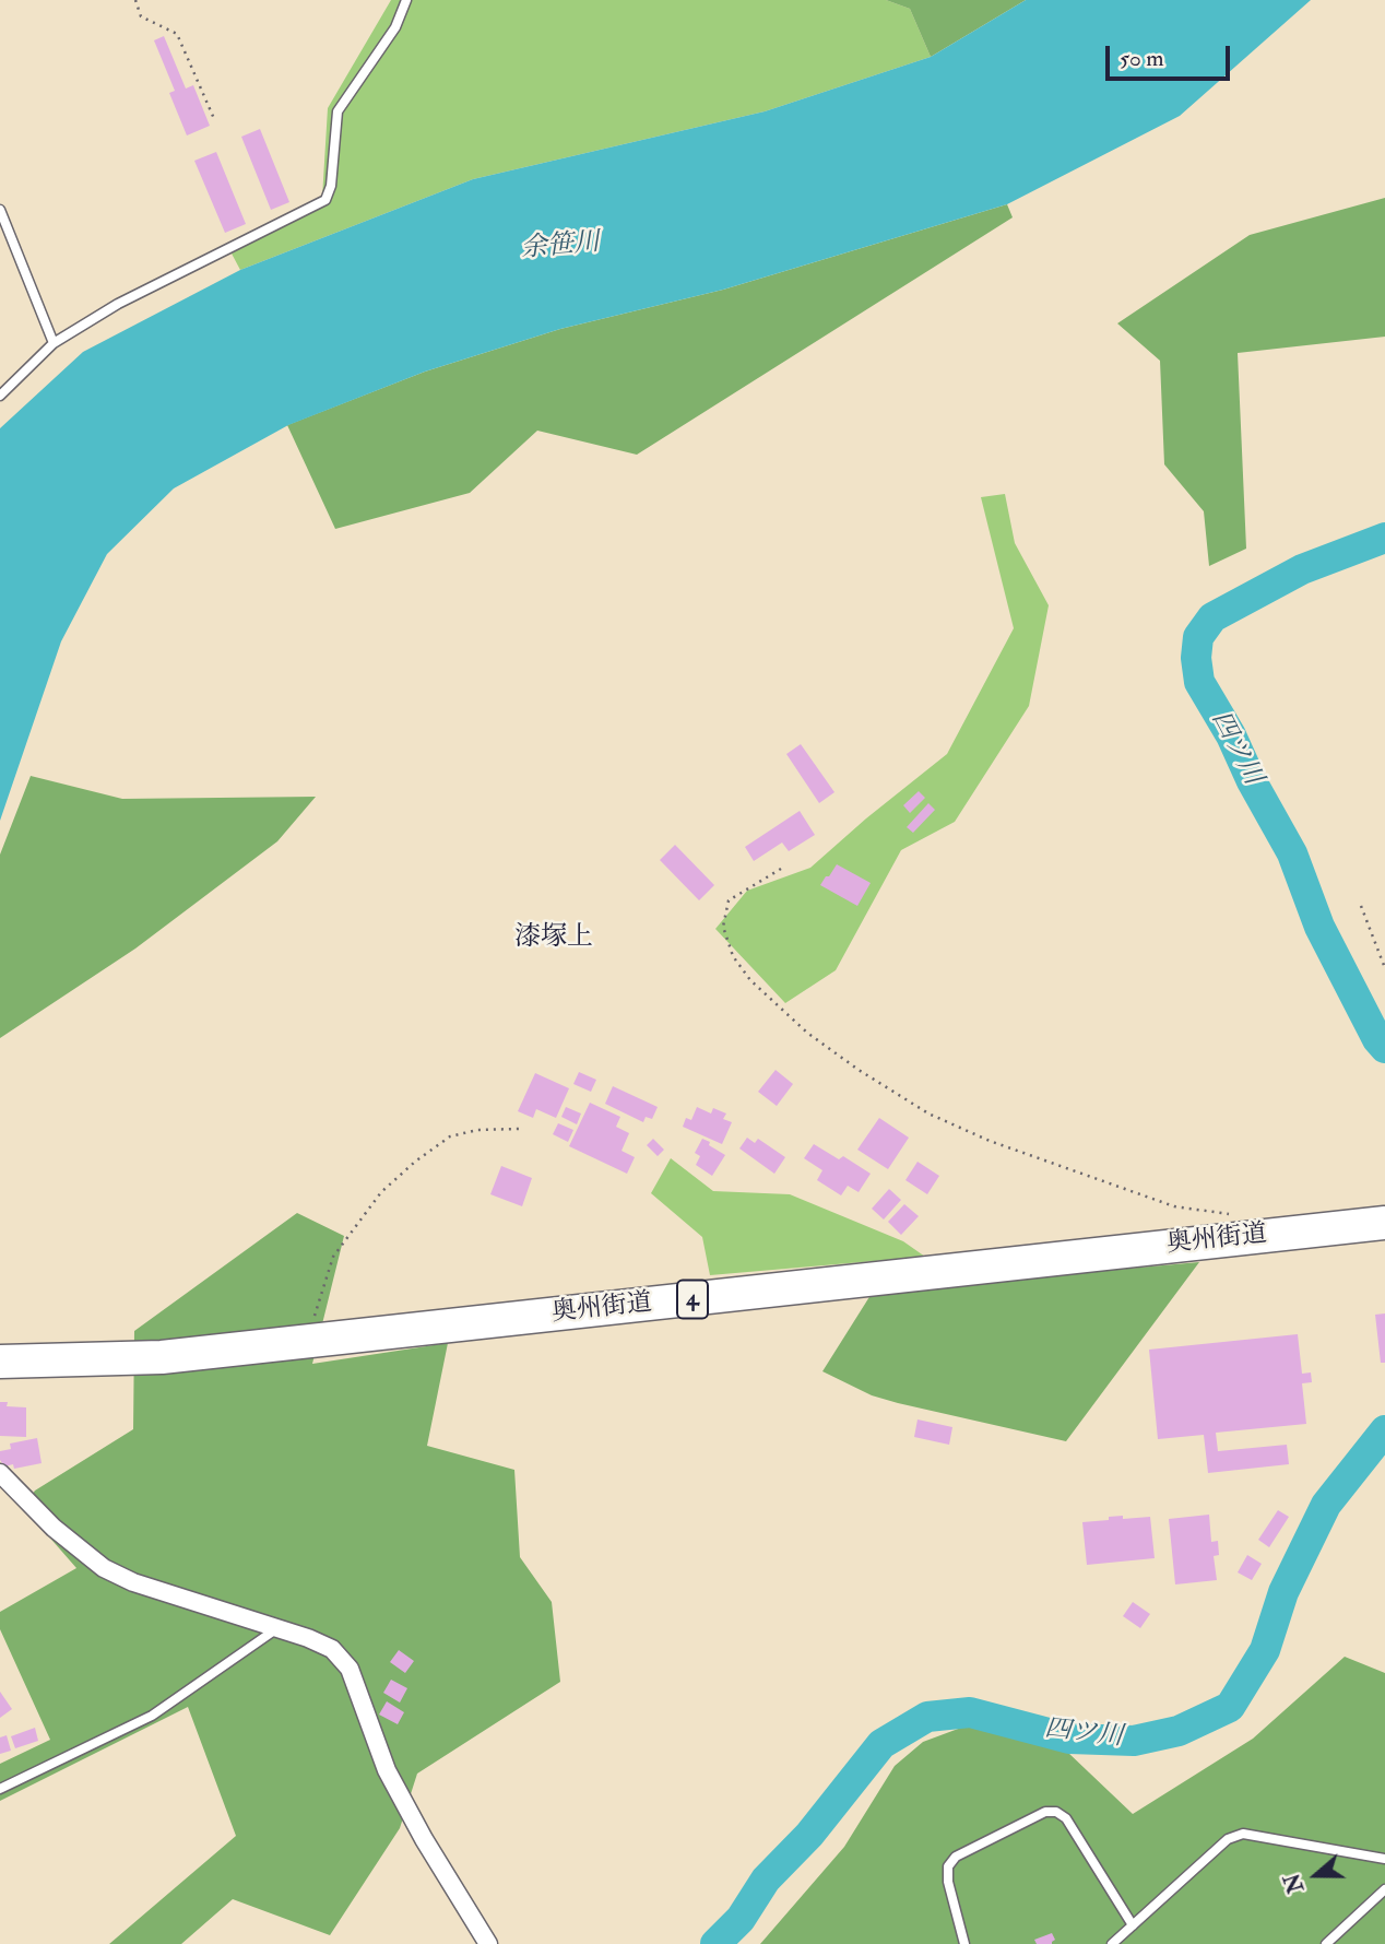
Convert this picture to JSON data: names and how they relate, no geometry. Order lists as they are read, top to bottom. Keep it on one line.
{"streets":{"highway":["奥州街道","4"]},"districts":["漆塚上"],"water":["余笹川","四ツ川"],"scale_bar":"50 m","north":"left"}
